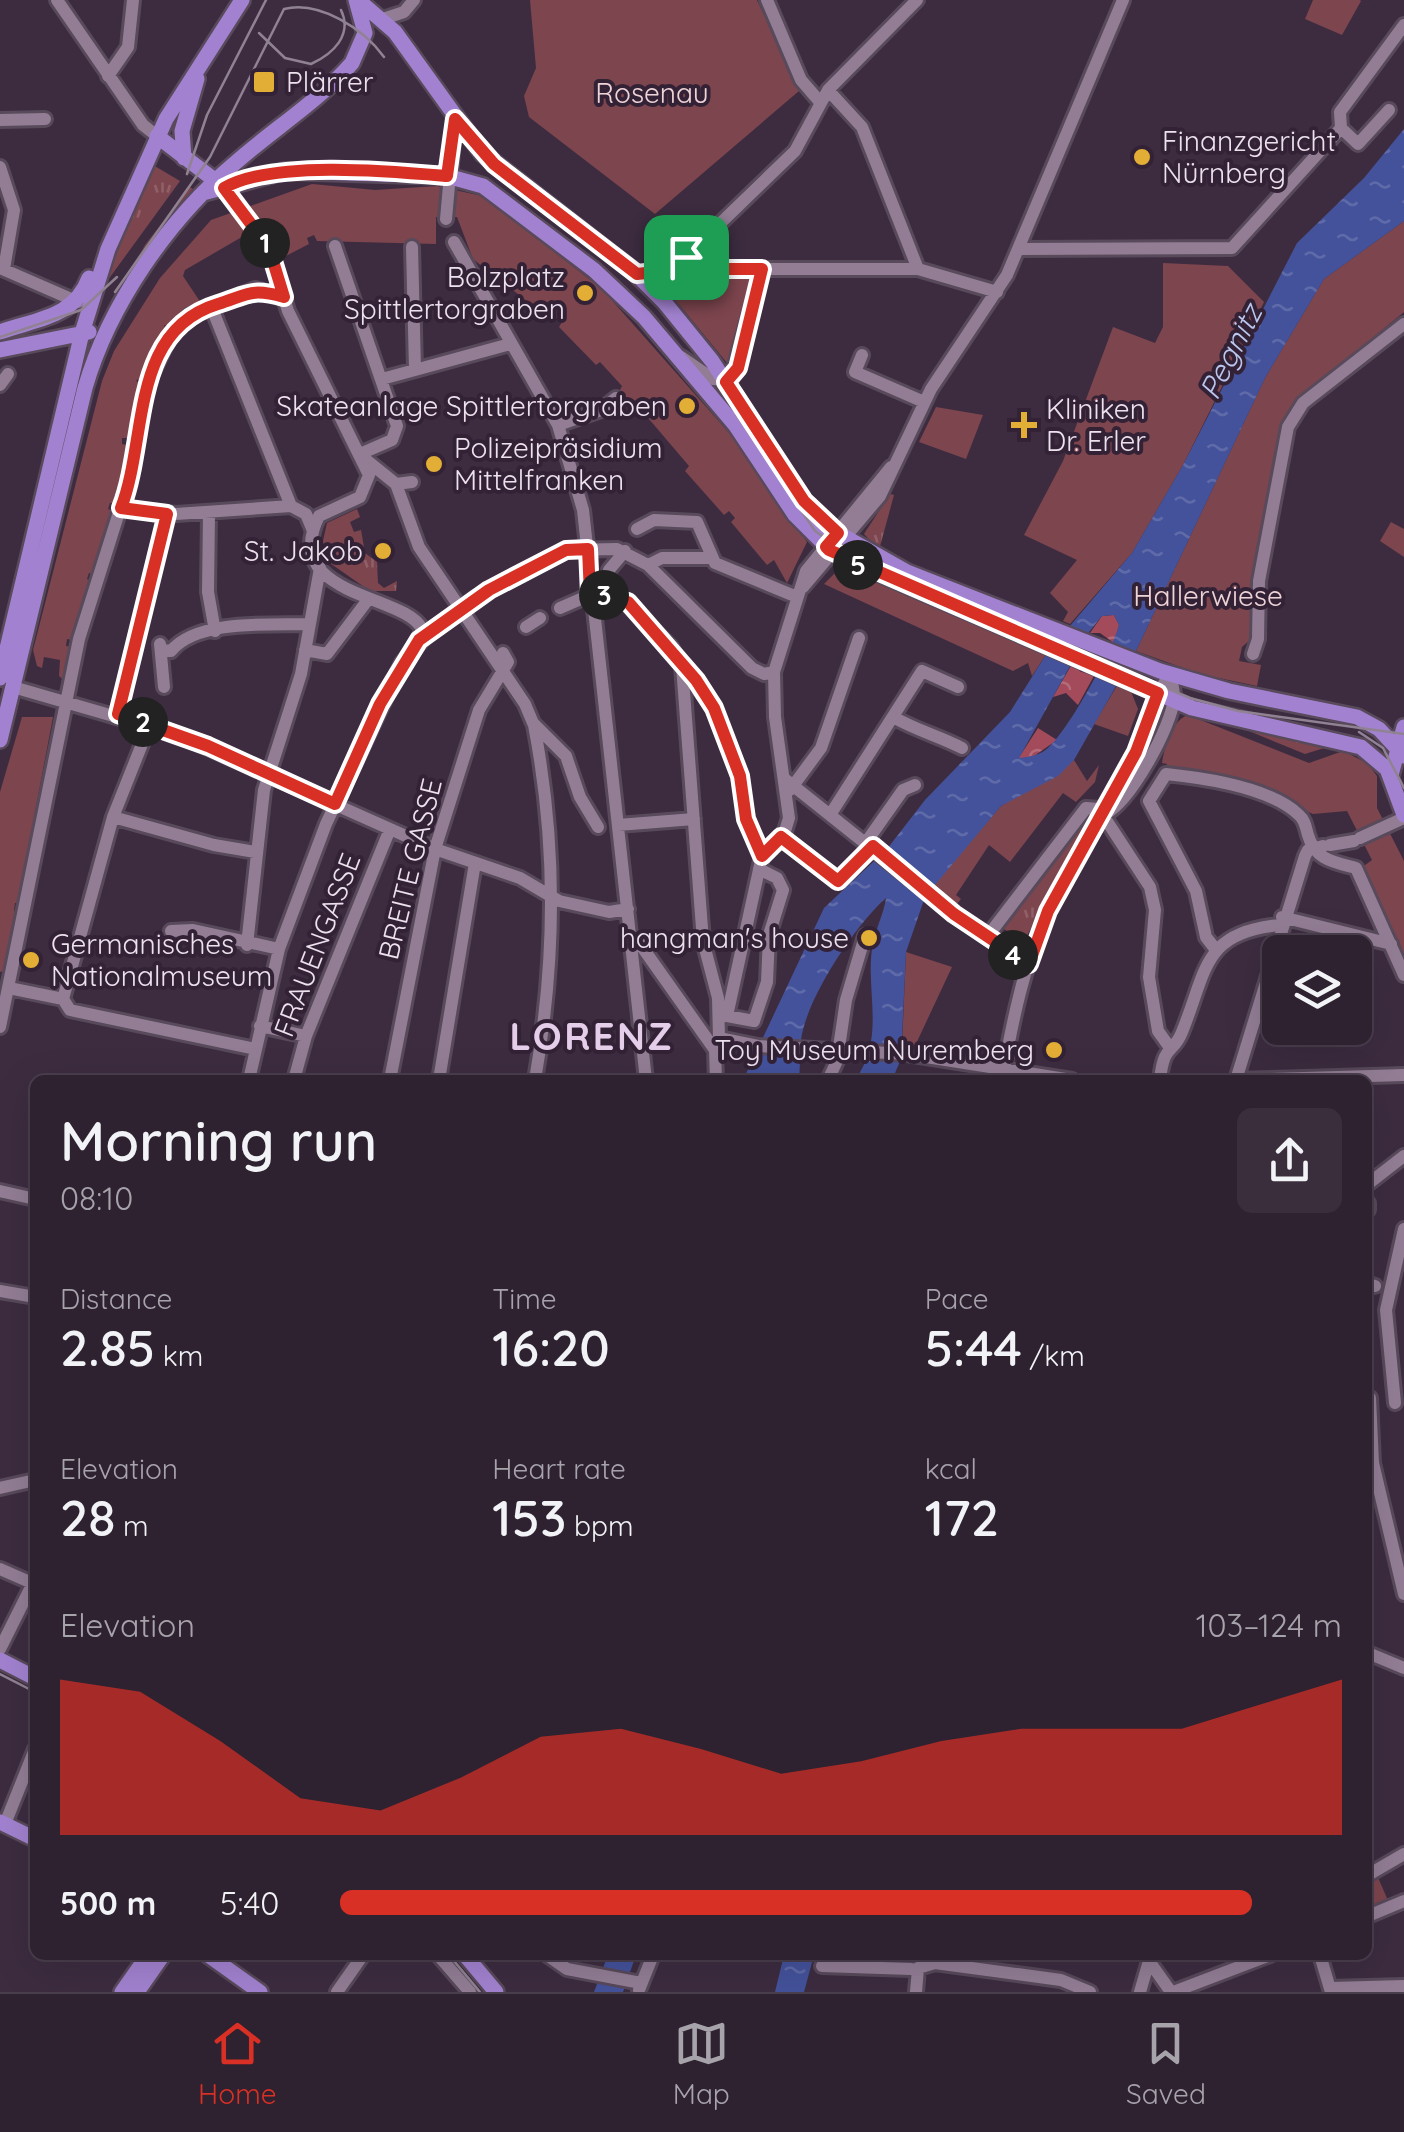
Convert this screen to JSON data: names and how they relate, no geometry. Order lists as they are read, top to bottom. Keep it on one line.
{"streets":{"street":["BREITE GASSE","FRAUENGASSE"]},"districts":["LORENZ"],"water":["Pegnitz"],"parks":["Rosenau","Hallerwiese"],"places":{"transit":["Plärrer"],"other":["Finanzgericht Nürnberg","Bolzplatz Spittlertorgraben","Skateanlage Spittlertorgraben","Polizeipräsidium Mittelfranken","St. Jakob","hangman's house","Germanisches Nationalmuseum","Toy Museum Nuremberg"],"health":["Kliniken Dr. Erler"]},"page":{"pins":["1","5","3","2","4"],"heading":["Morning run","08:10"],"stats":[["Distance","2.85 km"],["Time","16:20"],["Pace","5:44 /km"],["Elevation","28 m"],["Heart rate","153 bpm"],["kcal","172"]],"chart":["Elevation","103–124 m"],"list":[{"name":"500 m","note":"5:40"}],"tabs":["Home","Map","Saved"]}}
